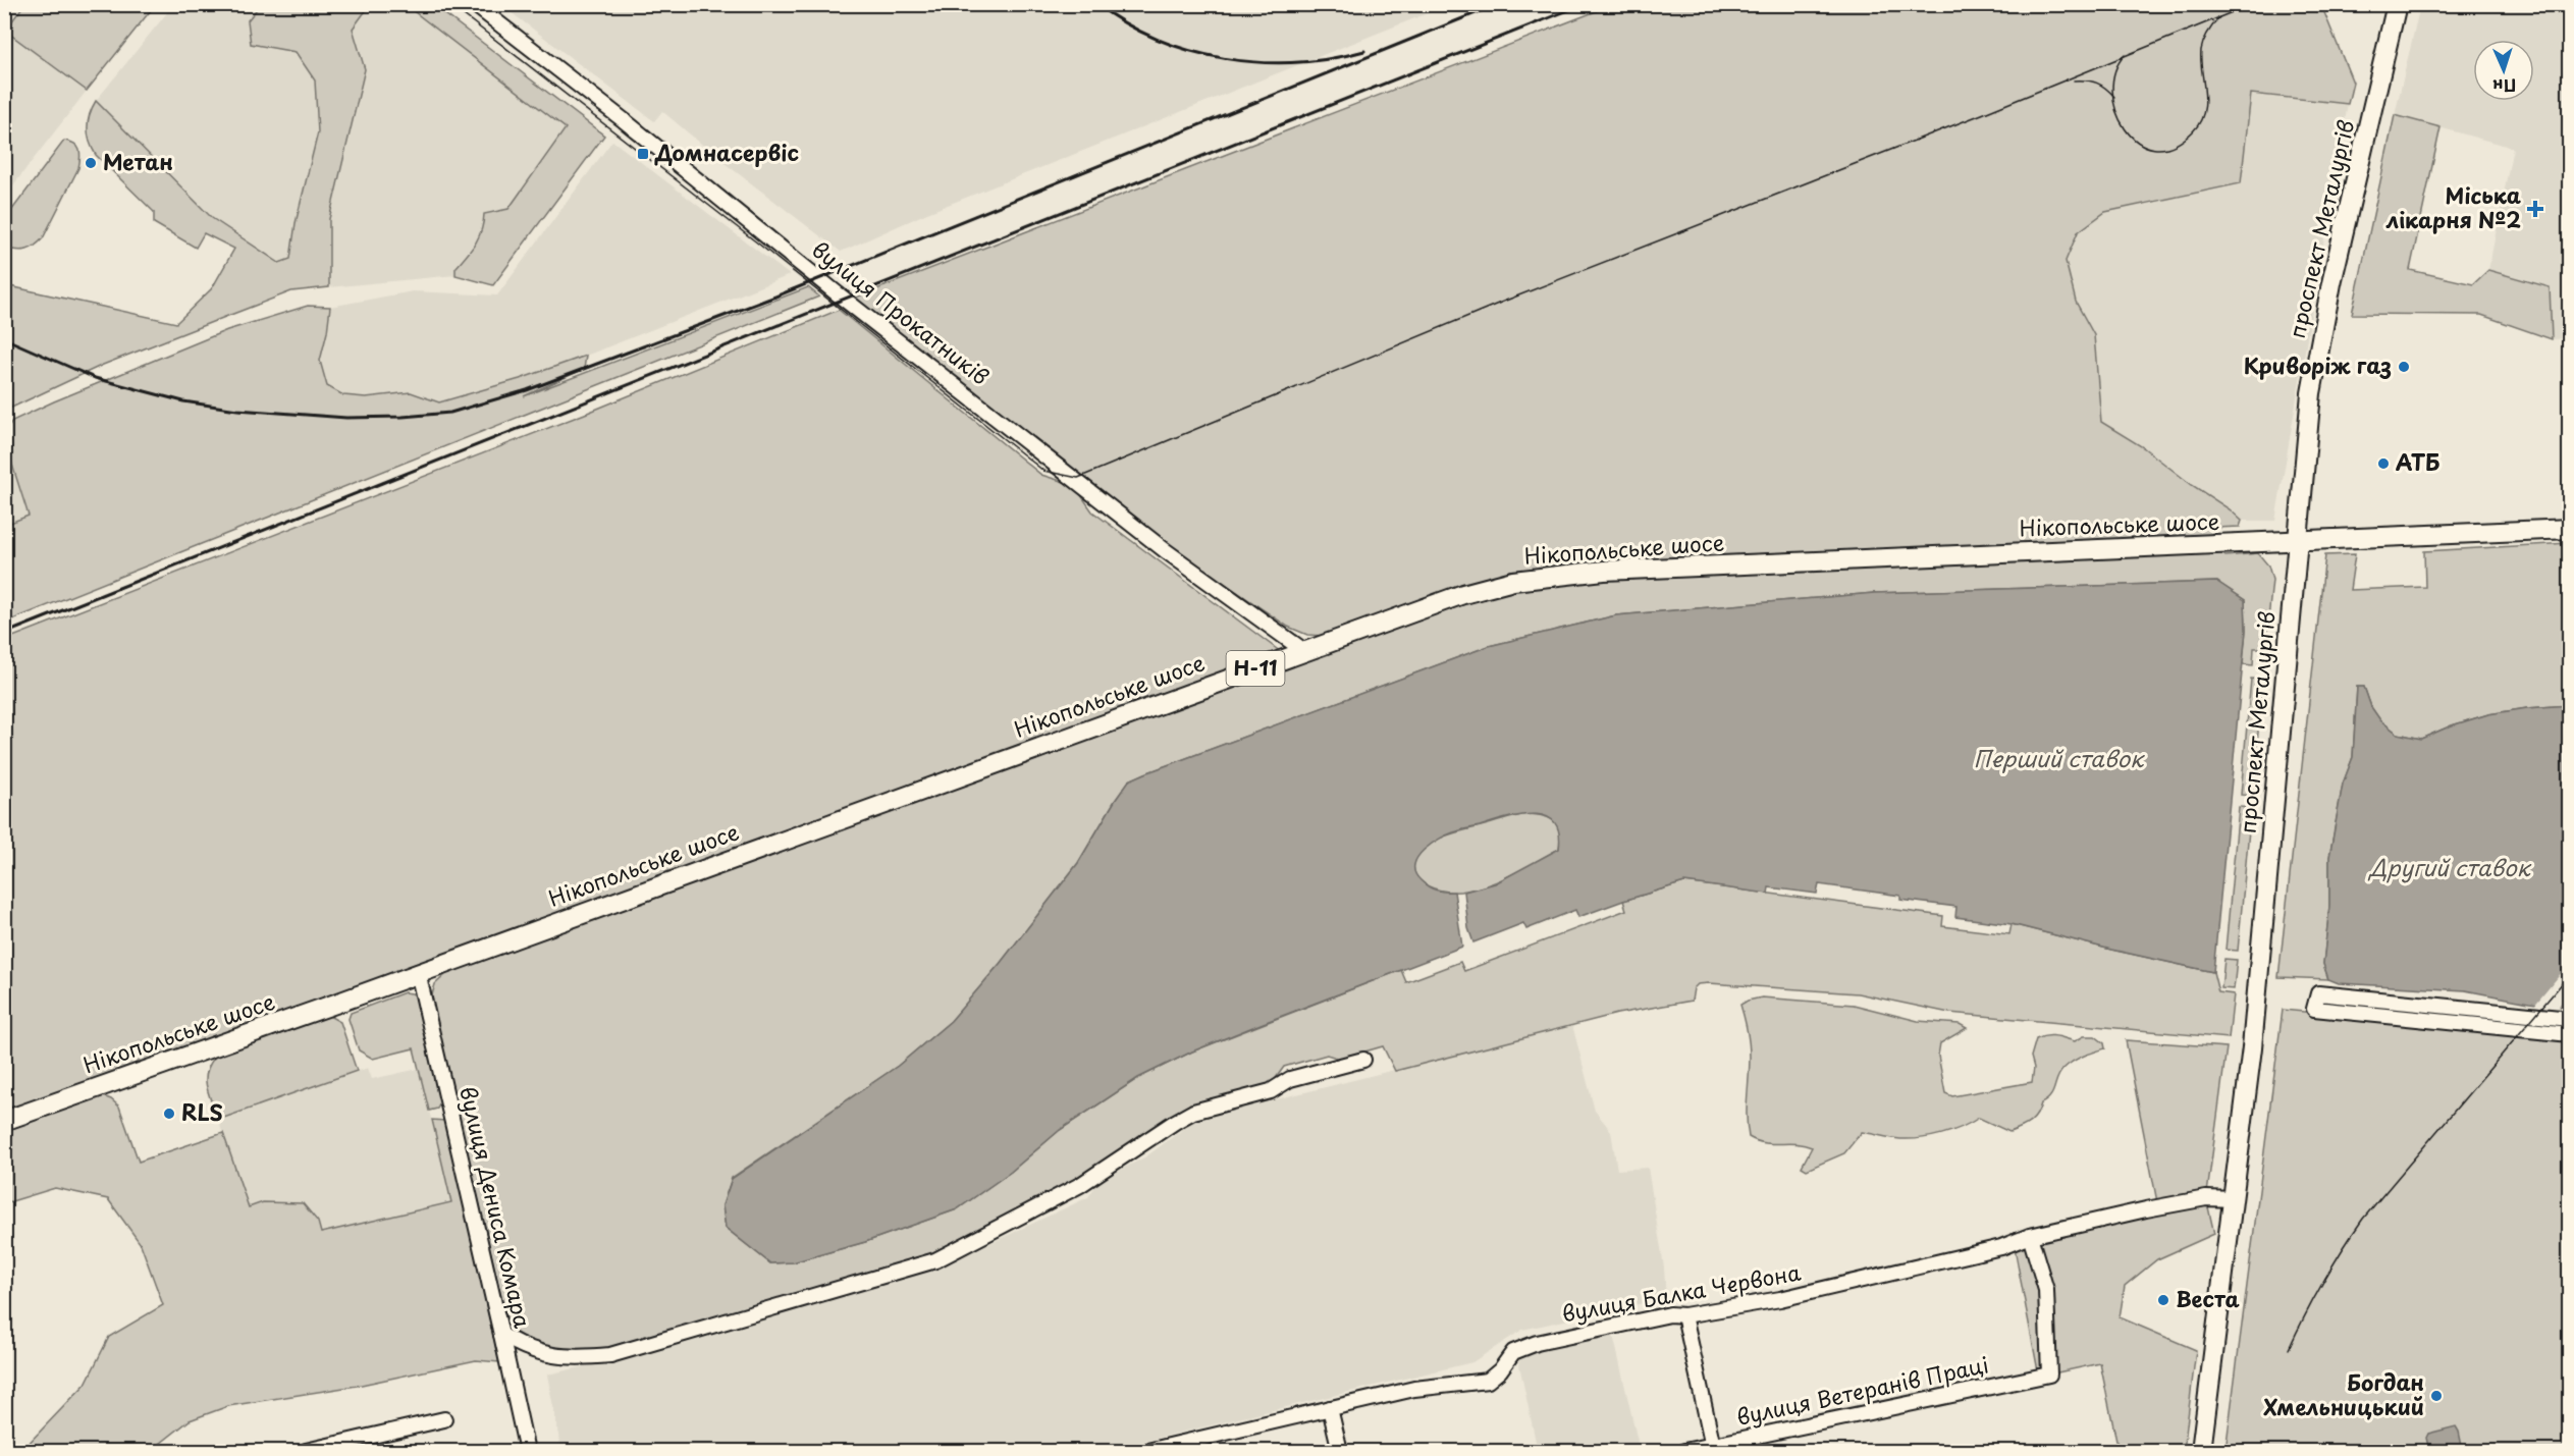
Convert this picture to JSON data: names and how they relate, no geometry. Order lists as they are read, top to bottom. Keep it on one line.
{"streets":{"main road":["проспект Металургів","Нікопольське шосе","Н-11"],"street":["вулиця Прокатників","вулиця Дениса Комара","вулиця Балка Червона","вулиця Ветеранів Праці"]},"crossings":[["проспект Металургів","Нікопольське шосе"],["проспект Металургів","вулиця Балка Червона"],["вулиця Прокатників","Нікопольське шосе"],["Нікопольське шосе","вулиця Дениса Комара"],["вулиця Балка Червона","вулиця Ветеранів Праці"]],"water":["Перший ставок","Другий ставок"],"places":{"transit":["Домнасервіс"],"other":["Метан","Криворіж газ","АТБ","RLS","Веста","Богдан Хмельницький"],"health":["Міська лікарня №2"]},"north":"bottom"}
